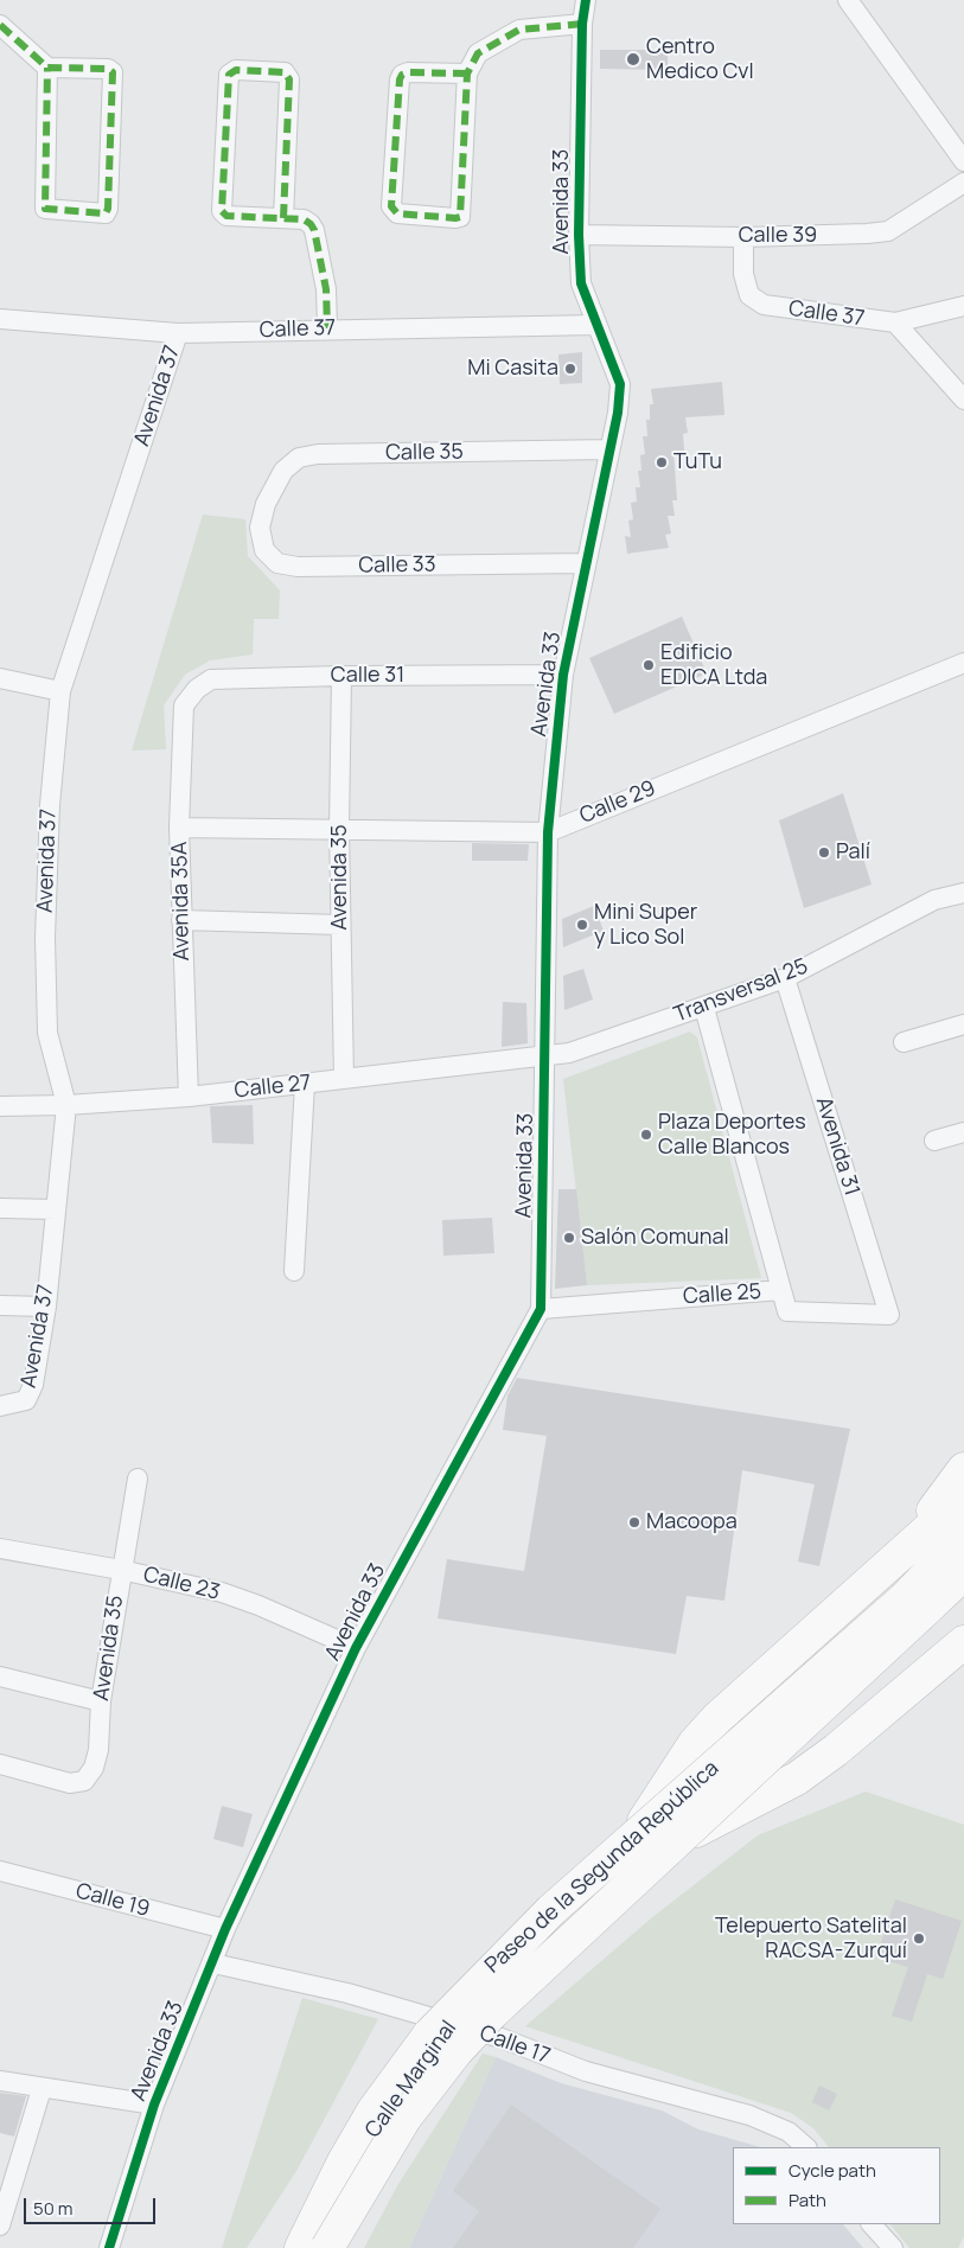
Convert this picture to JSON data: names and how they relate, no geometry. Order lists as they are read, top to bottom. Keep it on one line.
{"streets":{"highway":["Paseo de la Segunda República"],"street":["Avenida 33","Calle 39","Calle 37","Avenida 37","Calle 35","Calle 33","Calle 31","Calle 29","Avenida 35","Avenida 35A","Transversal 25","Calle 27","Avenida 31","Calle 25","Calle 23","Calle 19","Calle 17","Calle Marginal"]},"crossings":[["Avenida 33","Calle 39"],["Avenida 33","Calle 37"],["Avenida 33","Calle 35"],["Avenida 33","Calle 33"],["Avenida 33","Calle 31"],["Avenida 33","Calle 29"],["Avenida 33","Transversal 25"],["Avenida 33","Calle 27"],["Avenida 33","Calle 25"],["Avenida 33","Calle 23"],["Avenida 33","Calle 19"],["Avenida 33","Calle 17"],["Calle 39","Calle 37"],["Calle 37","Avenida 37"],["Avenida 37","Calle 27"],["Calle 35","Calle 33"],["Calle 31","Avenida 35"],["Calle 31","Avenida 35A"],["Calle 29","Avenida 35"],["Calle 29","Avenida 35A"],["Avenida 35","Calle 27"],["Avenida 35","Calle 23"],["Avenida 35A","Calle 27"],["Transversal 25","Calle 27"],["Transversal 25","Avenida 31"],["Avenida 31","Calle 25"],["Calle 17","Calle Marginal"]],"places":["Centro Medico Cvl","Mi Casita","TuTu","Edificio EDICA Ltda","Palí","Mini Super y Lico Sol","Plaza Deportes Calle Blancos","Salón Comunal","Macoopa","Telepuerto Satelital RACSA-Zurquí"],"legend":["Cycle path","Path"],"scale_bar":"50 m"}
